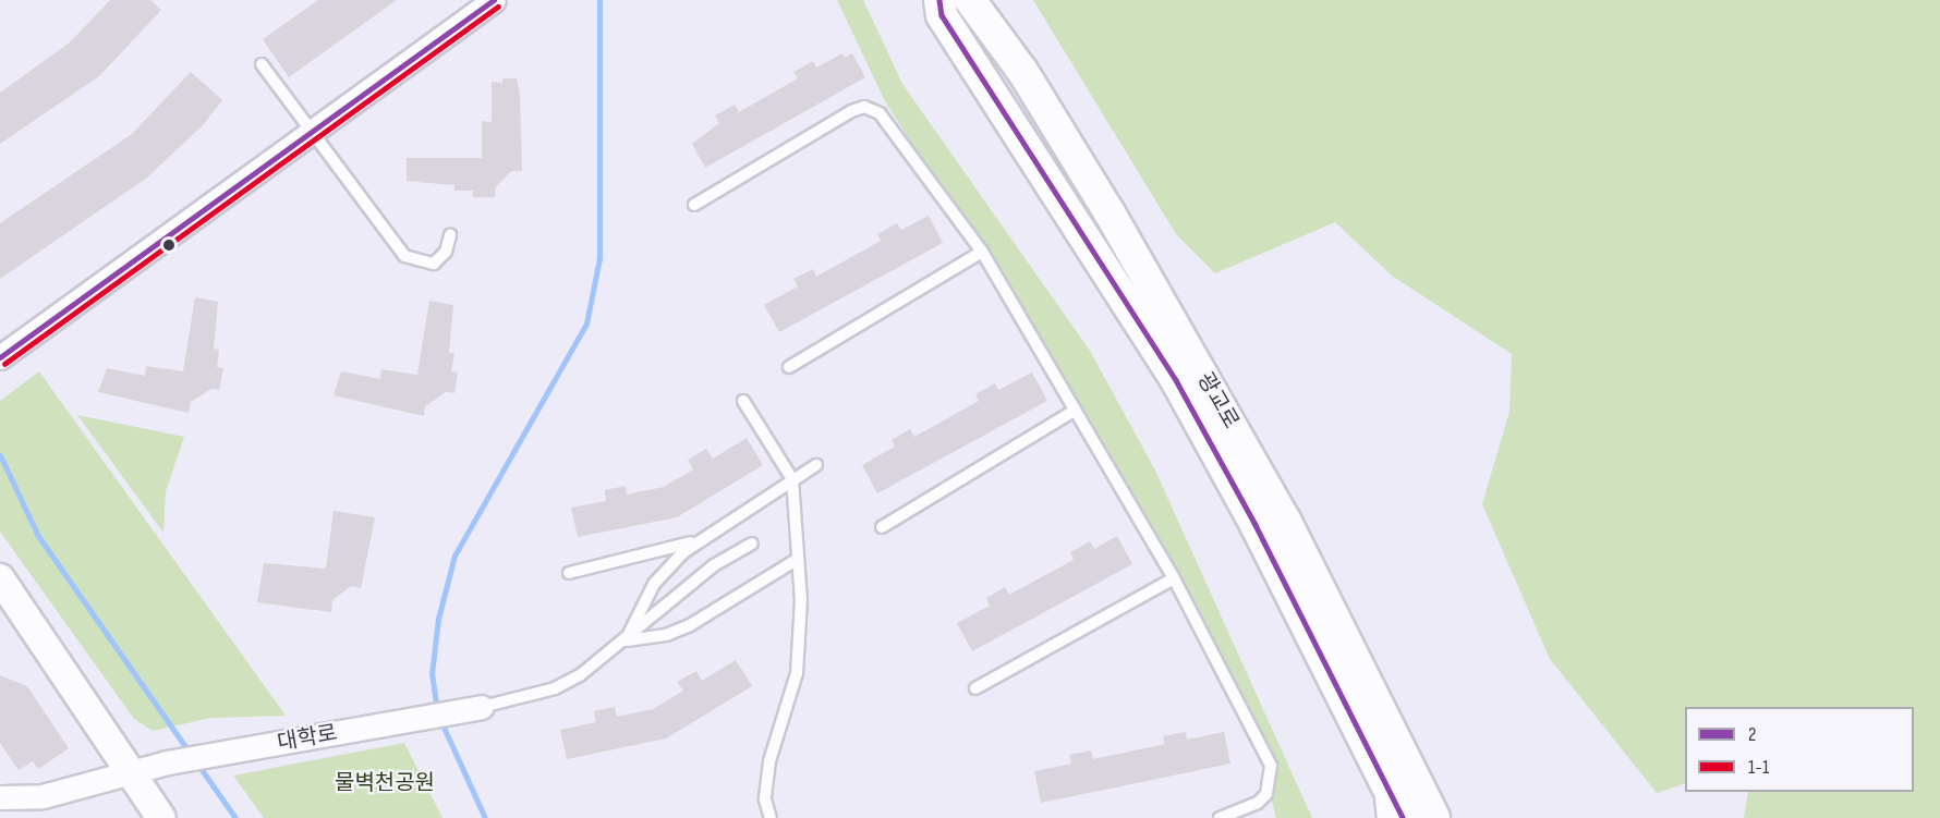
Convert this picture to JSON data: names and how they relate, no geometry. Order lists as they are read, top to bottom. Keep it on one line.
{"streets":{"main road":["광교로"],"street":["대학로"]},"parks":["물벽천공원"],"lines":["transit line 2","transit line 1-1"],"legend":["2","1-1"]}
